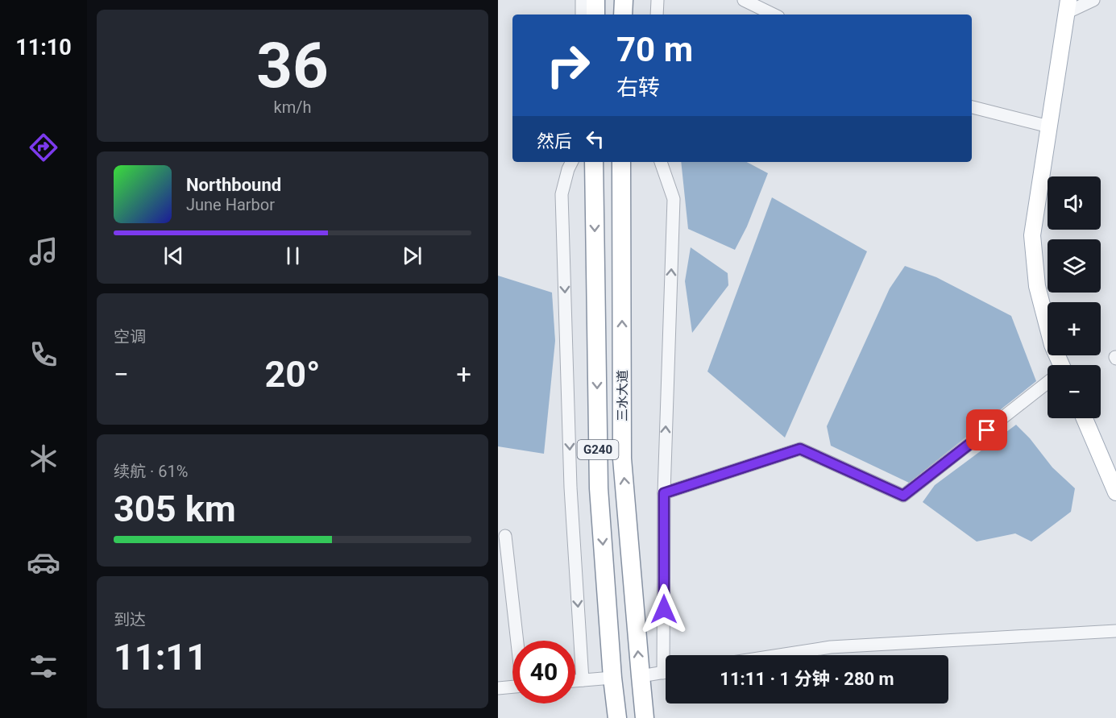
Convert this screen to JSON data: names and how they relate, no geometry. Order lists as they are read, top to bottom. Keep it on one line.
{"streets":{"highway":["三水大道","G240"]},"page":{"tabs":"11:10","tile":[["36","km/h"],"空调",["续航 · 61%","305 km"],["到达","11:11"]],"turn":["70 m","右转"],"then":"然后","song":["Northbound","June Harbor"],"map_buttons":["+","−"],"heat":["−","20°","+"],"limit":"40","trip":"11:11 · 1 分钟 · 280 m"}}
